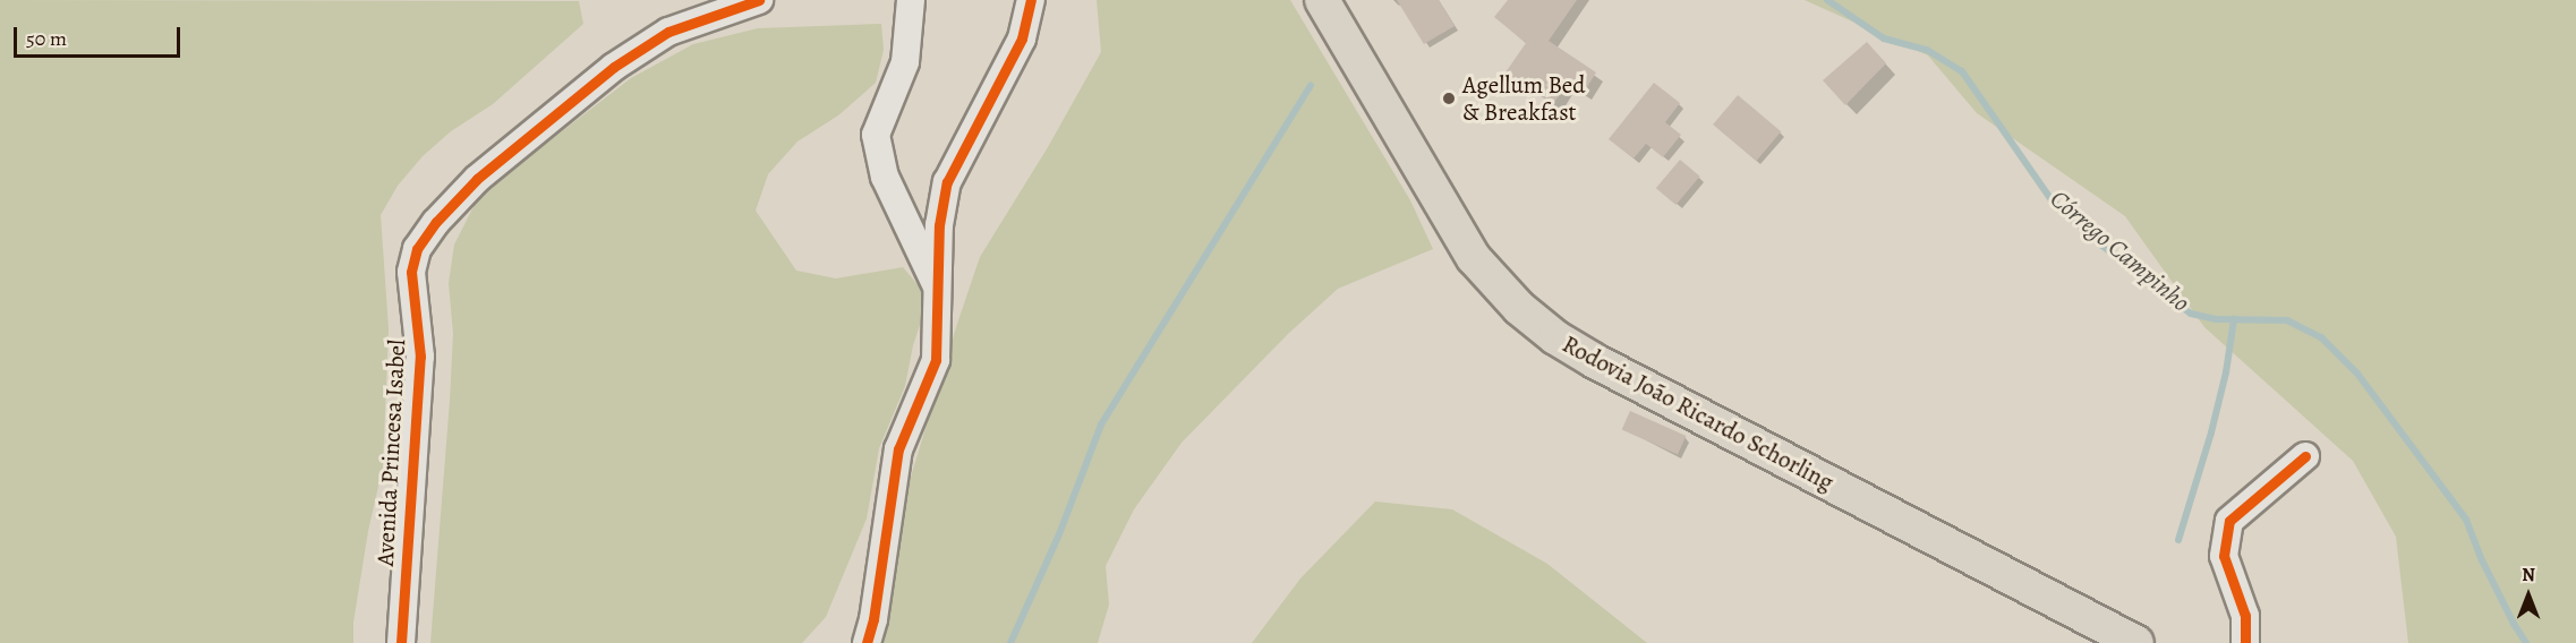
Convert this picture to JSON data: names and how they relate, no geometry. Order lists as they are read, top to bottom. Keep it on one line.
{"streets":{"main road":["Rodovia João Ricardo Schorling"],"street":["Avenida Princesa Isabel"]},"water":["Córrego Campinho"],"places":["Agellum Bed & Breakfast"],"scale_bar":"50 m","north":"top"}
